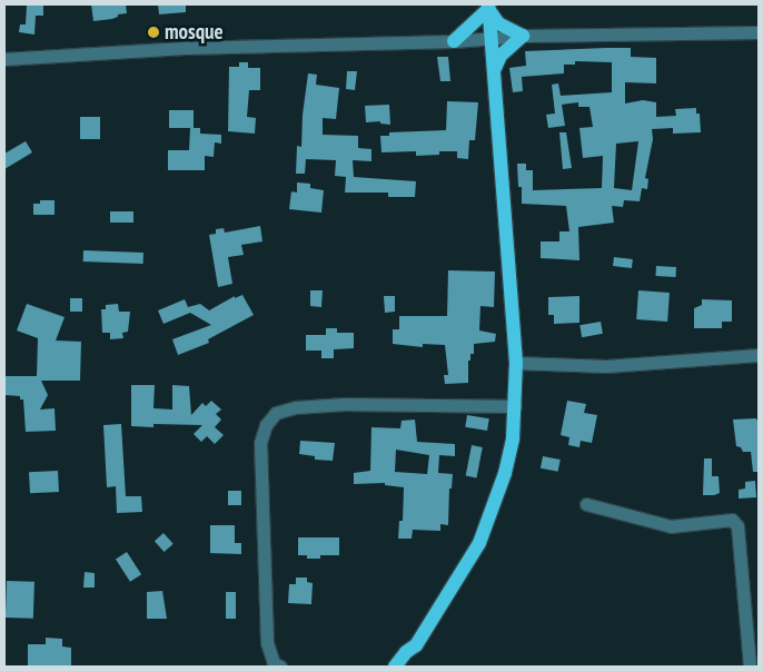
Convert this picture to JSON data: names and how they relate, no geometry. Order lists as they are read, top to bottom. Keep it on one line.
{"places":["mosque"]}
